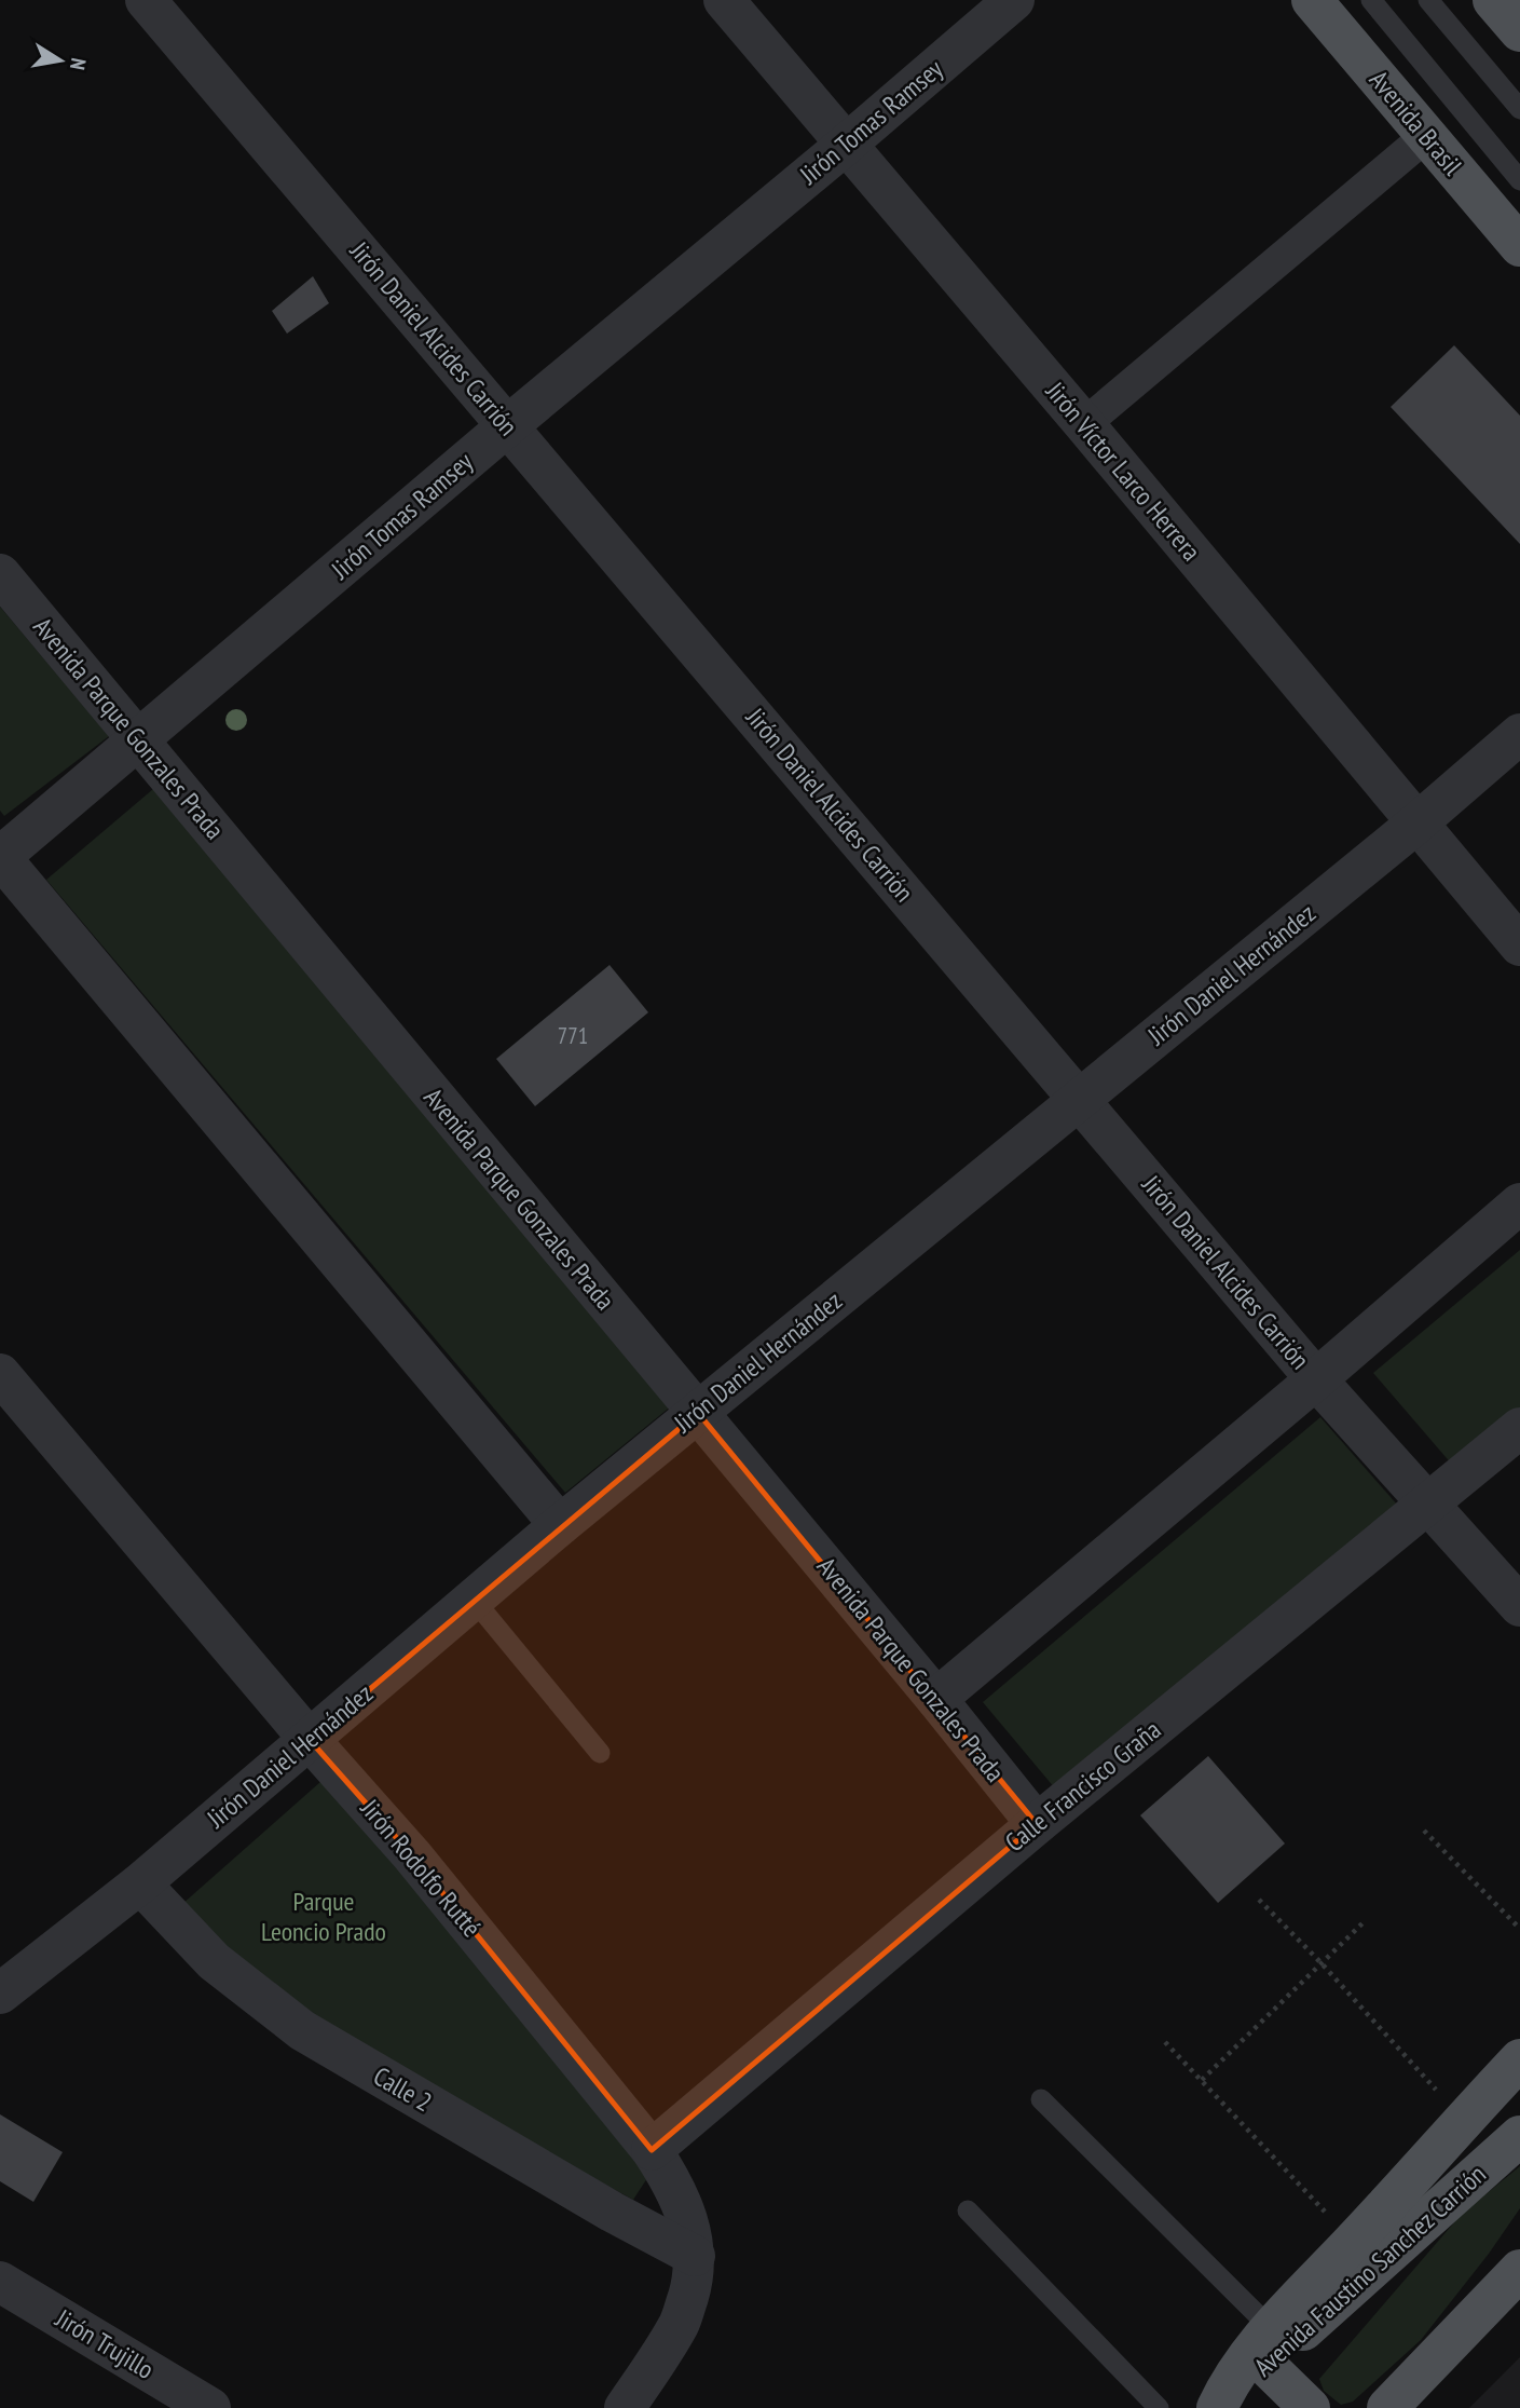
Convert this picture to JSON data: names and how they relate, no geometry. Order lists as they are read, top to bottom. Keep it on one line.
{"streets":{"main road":["Avenida Brasil","Avenida Faustino Sanchez Carrión"],"street":["Jirón Tomas Ramsey","Jirón Daniel Alcides Carrión","Jirón Víctor Larco Herrera","Avenida Parque Gonzales Prada","Jirón Daniel Hernández","Calle Francisco Graña","Jirón Rodolfo Rutté","Calle 2","Jirón Trujillo"]},"crossings":[["Jirón Tomas Ramsey","Jirón Daniel Alcides Carrión"],["Jirón Tomas Ramsey","Jirón Víctor Larco Herrera"],["Jirón Tomas Ramsey","Avenida Parque Gonzales Prada"],["Jirón Daniel Alcides Carrión","Jirón Daniel Hernández"],["Jirón Daniel Alcides Carrión","Calle Francisco Graña"],["Jirón Víctor Larco Herrera","Jirón Daniel Hernández"],["Avenida Parque Gonzales Prada","Jirón Daniel Hernández"],["Avenida Parque Gonzales Prada","Calle Francisco Graña"],["Jirón Daniel Hernández","Jirón Rodolfo Rutté"],["Jirón Daniel Hernández","Calle 2"],["Calle Francisco Graña","Jirón Rodolfo Rutté"],["Jirón Rodolfo Rutté","Calle 2"]],"parks":["Parque Leoncio Prado"],"house_numbers":["771"],"north":"right"}
